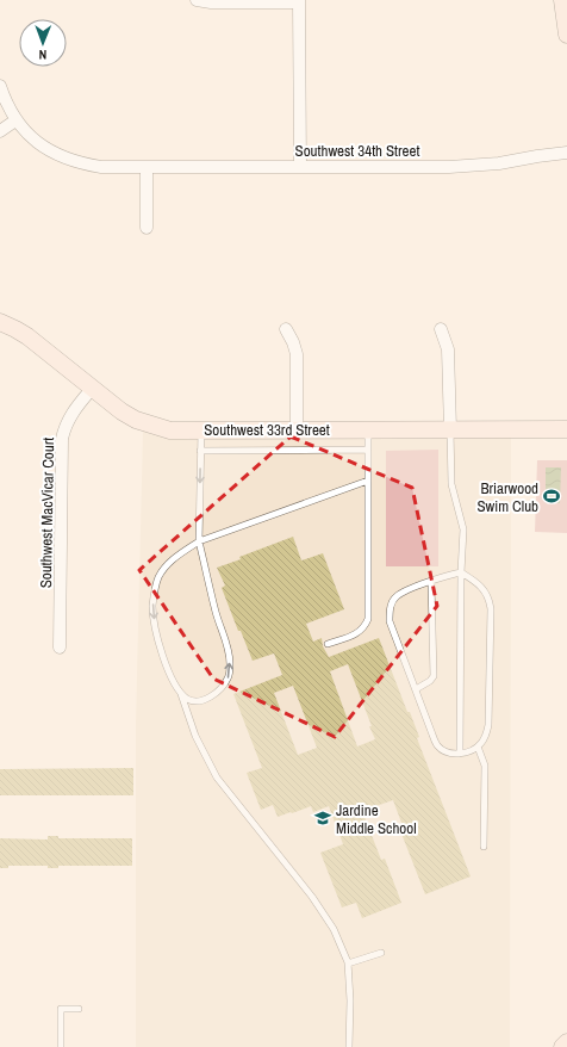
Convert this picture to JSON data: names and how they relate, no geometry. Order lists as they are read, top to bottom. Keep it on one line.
{"streets":{"street":["Southwest 34th Street","Southwest 33rd Street","Southwest MacVicar Court"]},"crossings":[["Southwest 33rd Street","Southwest MacVicar Court"]],"places":{"sports":["Briarwood Swim Club"],"school or university":["Jardine Middle School"]},"north":"bottom"}
